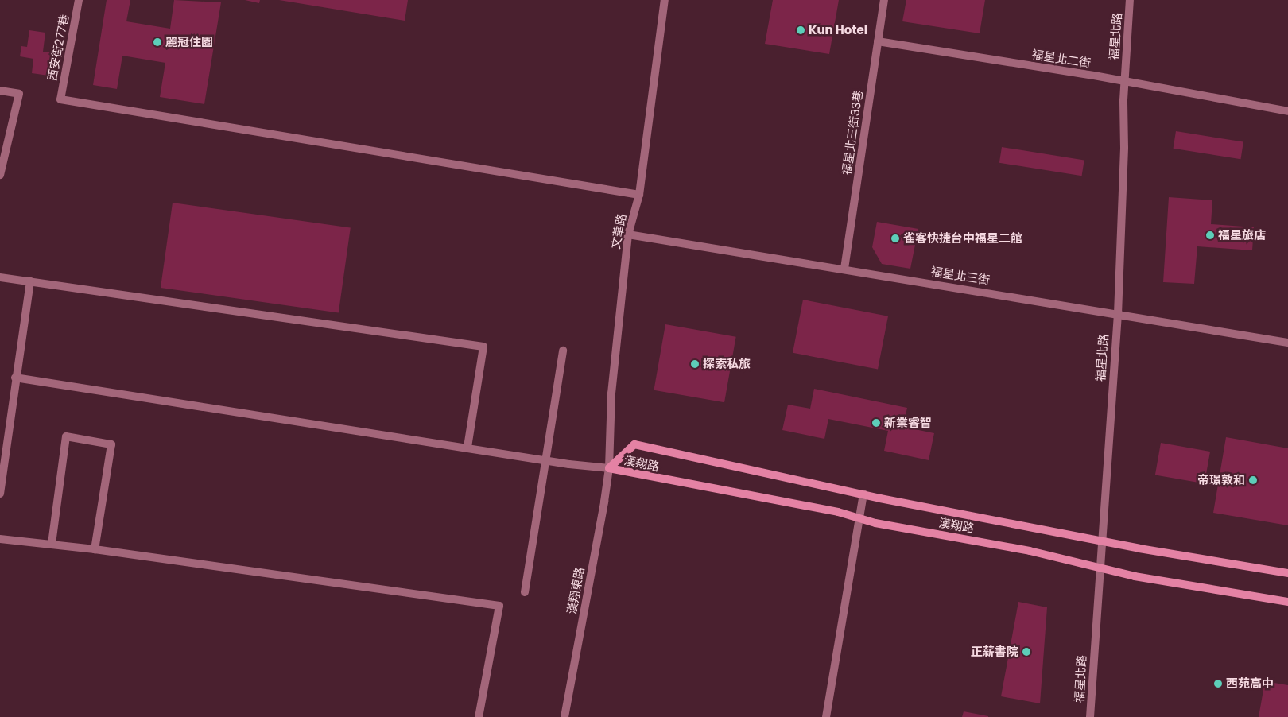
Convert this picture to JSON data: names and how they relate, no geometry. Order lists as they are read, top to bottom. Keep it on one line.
{"streets":{"street":["福星北路","西安街277巷","福星北二街","福星北三街33巷","文華路","福星北三街","漢翔路","漢翔東路"]},"crossings":[["福星北路","福星北二街"],["福星北路","福星北三街"],["福星北路","漢翔路"],["西安街277巷","文華路"],["福星北二街","福星北三街33巷"],["福星北三街33巷","福星北三街"],["文華路","福星北三街"],["文華路","漢翔路"],["文華路","漢翔東路"],["漢翔路","漢翔東路"]],"places":["Kun Hotel","麗冠住園","福星旅店","雀客快捷台中福星二館","探索私旅","新業睿智","帝璟敦和","正薪書院","西苑高中"]}
